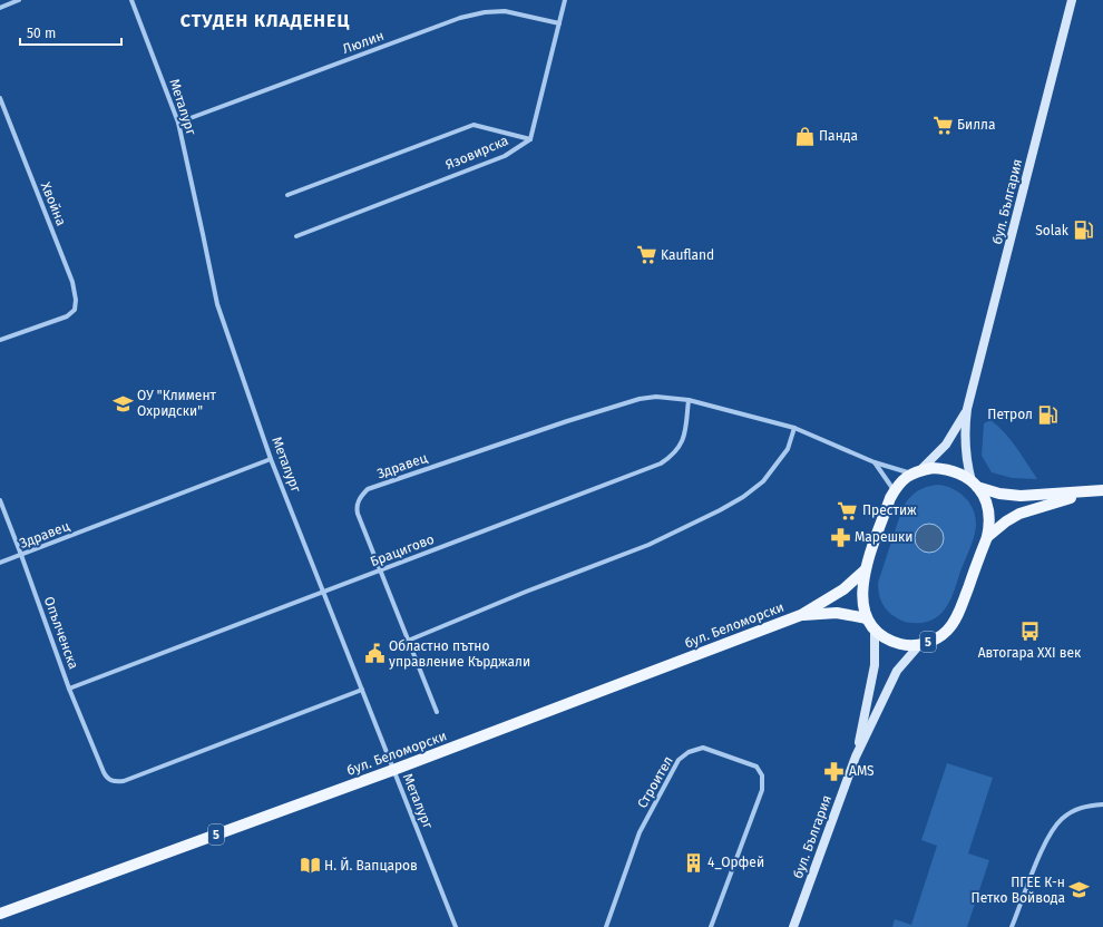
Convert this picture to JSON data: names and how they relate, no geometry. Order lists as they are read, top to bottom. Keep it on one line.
{"streets":{"main road":["бул. Беломорски","5"],"street":["Люлин","Металург","Язовирска","бул. България","Хвойна","Здравец","Брацигово","Опълченска","Строител"]},"crossings":[["Люлин","Металург"],["Металург","Здравец"],["Металург","Брацигово"],["Металург","бул. Беломорски"],["Металург","Опълченска"],["бул. България","бул. Беломорски"],["бул. България","5"],["Здравец","Брацигово"],["Здравец","Опълченска"],["Брацигово","Опълченска"],["бул. Беломорски","5"]],"districts":["СТУДЕН КЛАДЕНЕЦ"],"places":{"supermarket":["Билла","Kaufland","Престиж"],"shop":["Панда"],"fuel station":["Solak","Петрол"],"school or university":["ОУ \"Климент Охридски\"","ПГЕЕ К-н Петко Войвода"],"pharmacy":["Марешки","AMS"],"bus stop":["Автогара XXI век"],"public building":["Областно пътно управление Кърджали"],"building":["4_Орфей"],"library":["Н. Й. Вапцаров"]},"scale_bar":"50 m"}
